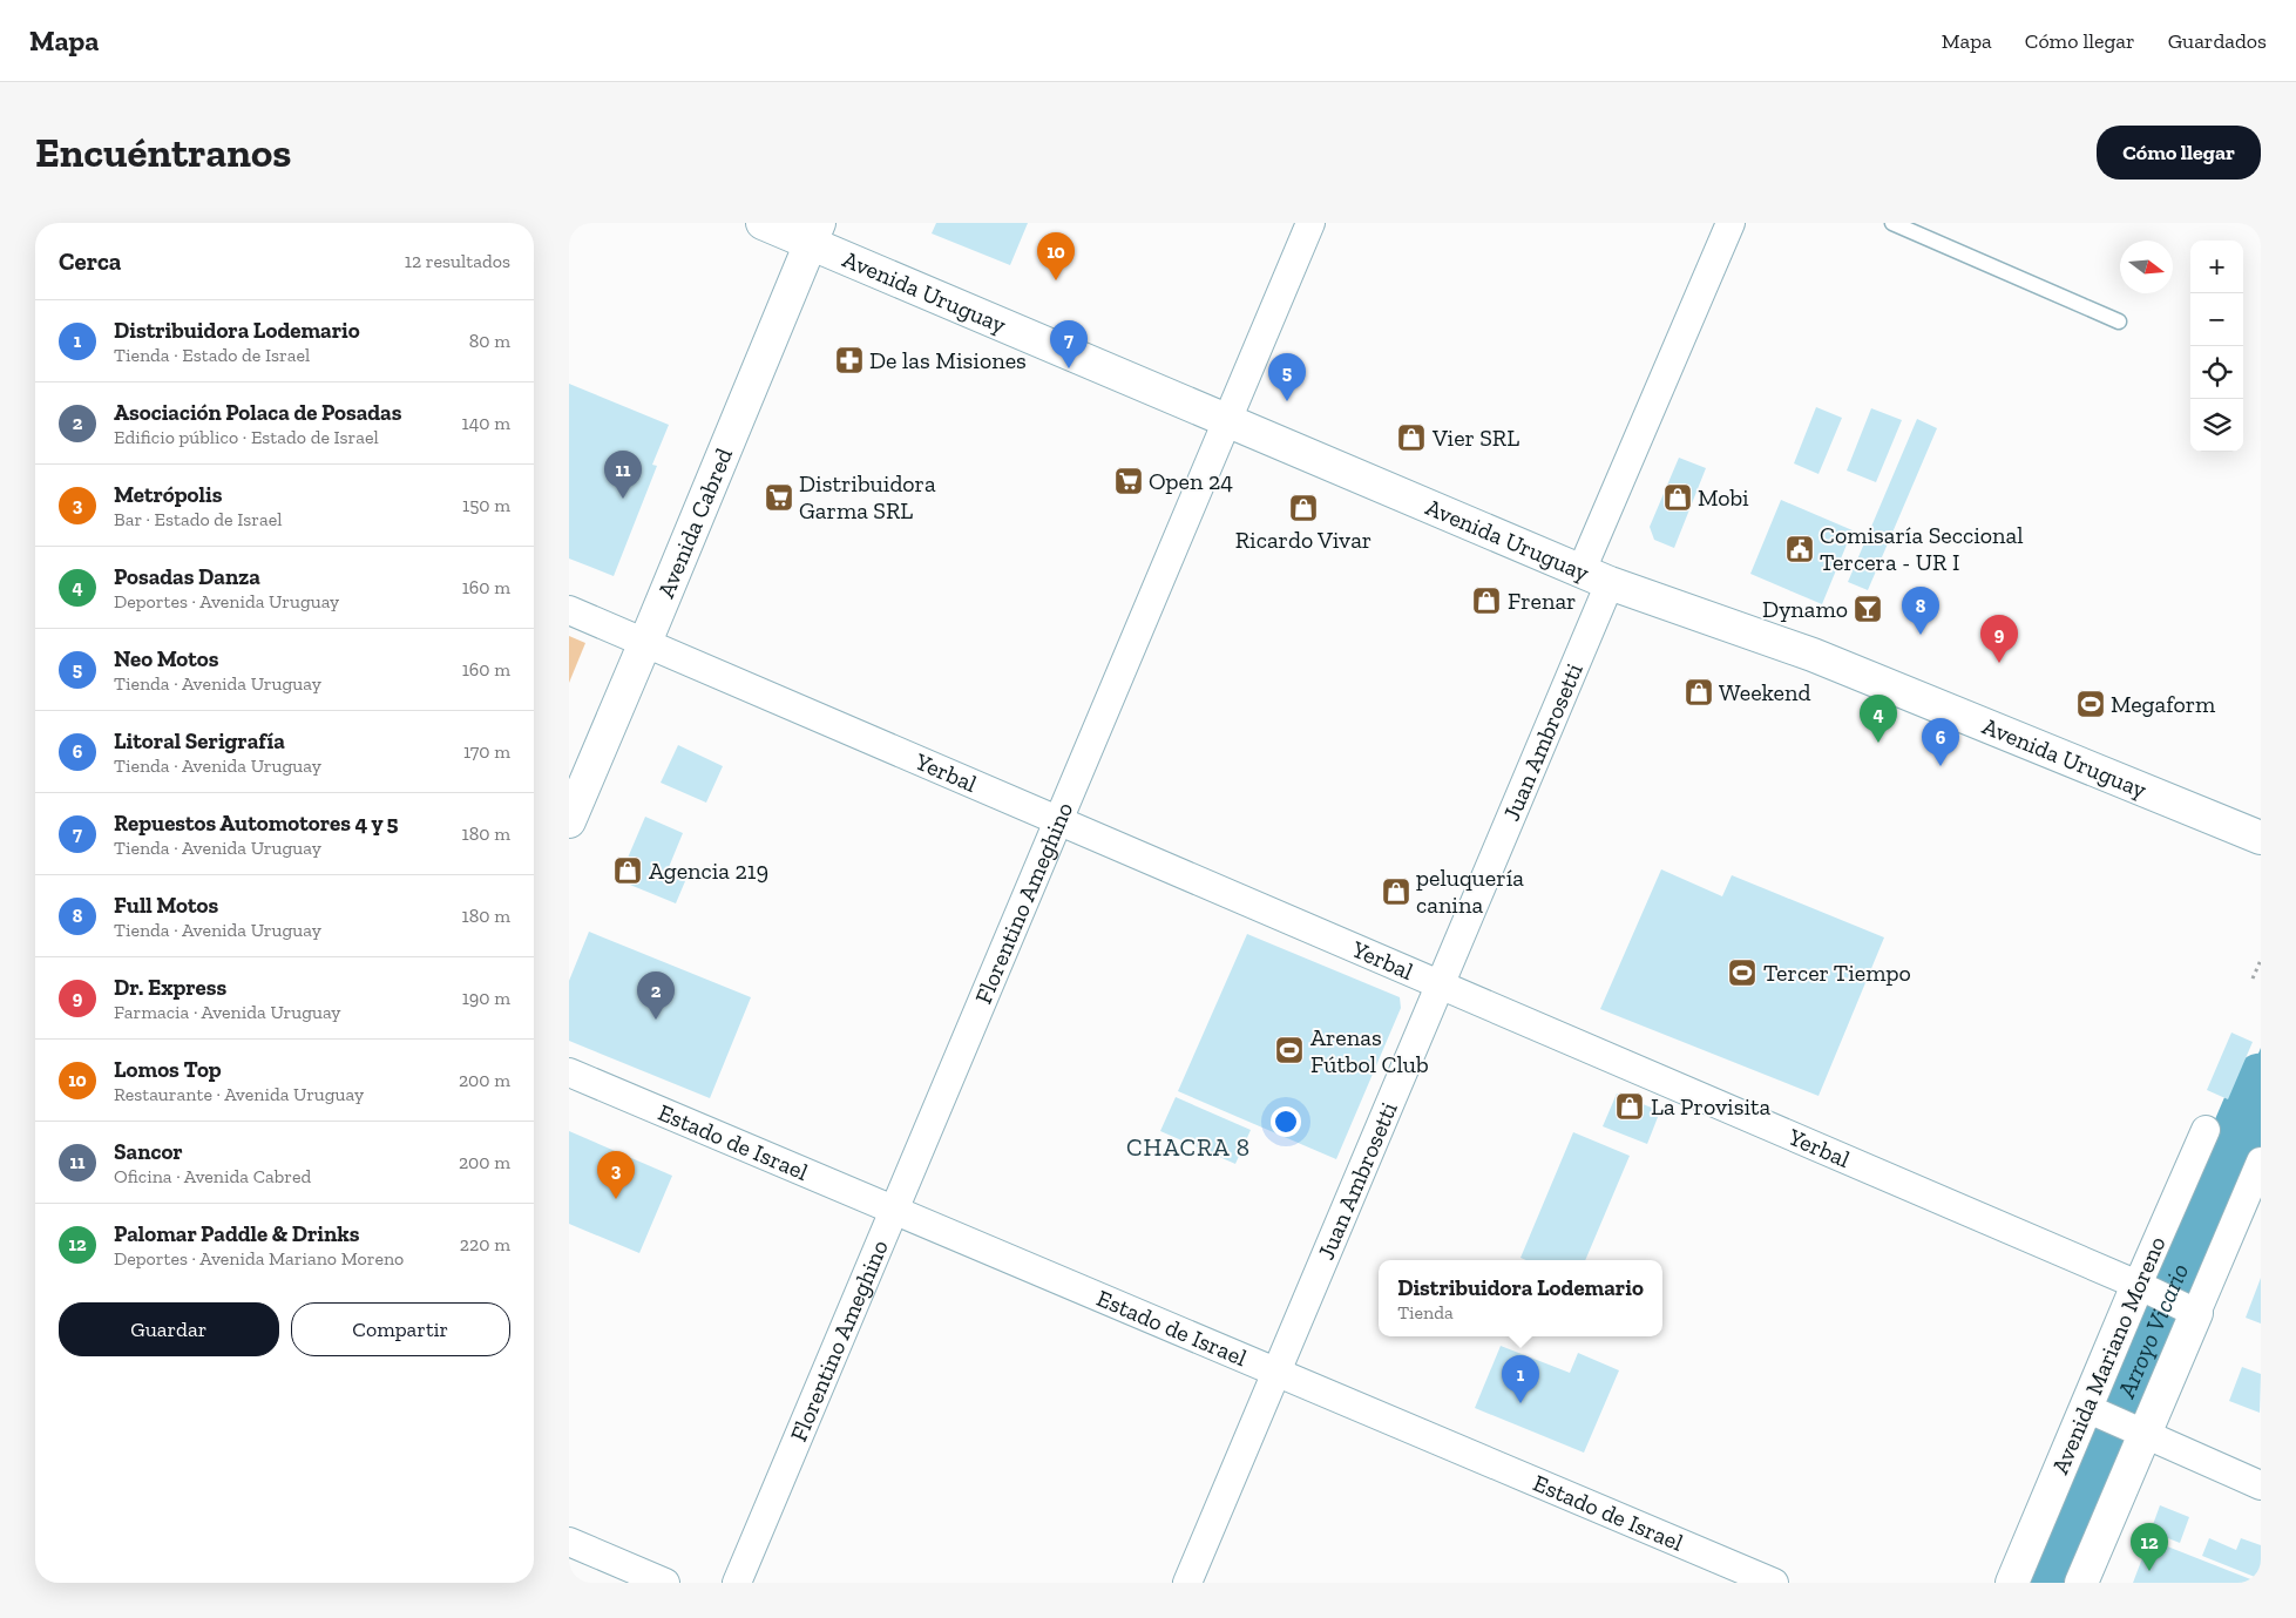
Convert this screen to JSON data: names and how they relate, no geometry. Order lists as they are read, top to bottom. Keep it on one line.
{"streets":{"main road":["Avenida Uruguay","Avenida Cabred","Avenida Mariano Moreno"],"street":["Juan Ambrosetti","Yerbal","Florentino Ameghino","Estado de Israel"]},"crossings":[["Avenida Uruguay","Avenida Cabred"],["Avenida Uruguay","Juan Ambrosetti"],["Avenida Uruguay","Florentino Ameghino"],["Avenida Cabred","Yerbal"],["Juan Ambrosetti","Yerbal"],["Juan Ambrosetti","Estado de Israel"],["Yerbal","Florentino Ameghino"],["Yerbal","Avenida Mariano Moreno"],["Florentino Ameghino","Estado de Israel"]],"districts":["CHACRA 8"],"water":["Arroyo Vicario"],"places":{"pharmacy":["De las Misiones"],"shop":["Vier SRL","Mobi","Ricardo Vivar","Frenar","Weekend","Agencia 219","peluquería canina","La Provisita"],"supermarket":["Open 24","Distribuidora Garma SRL"],"public building":["Comisaría Seccional Tercera - UR I"],"bar":["Dynamo"],"sports":["Megaform","Tercer Tiempo","Arenas Fútbol Club"]},"north":"right","page":{"header":"Mapa","nav":["Mapa","Cómo llegar","Guardados"],"buttons":["Cómo llegar",["Guardar","Compartir"]],"title":"Encuéntranos","heading":["Cerca","12 resultados"],"pins":["10","7","5","11","8","9","4","6","2","3","1","12"],"map_buttons":["+","−"],"list":[{"mark":"1","name":"Distribuidora Lodemario","note":"Tienda · Estado de Israel","value":"80 m"},{"mark":"2","name":"Asociación Polaca de Posadas","note":"Edificio público · Estado de Israel","value":"140 m"},{"mark":"3","name":"Metrópolis","note":"Bar · Estado de Israel","value":"150 m"},{"mark":"4","name":"Posadas Danza","note":"Deportes · Avenida Uruguay","value":"160 m"},{"mark":"5","name":"Neo Motos","note":"Tienda · Avenida Uruguay","value":"160 m"},{"mark":"6","name":"Litoral Serigrafía","note":"Tienda · Avenida Uruguay","value":"170 m"},{"mark":"7","name":"Repuestos Automotores 4 y 5","note":"Tienda · Avenida Uruguay","value":"180 m"},{"mark":"8","name":"Full Motos","note":"Tienda · Avenida Uruguay","value":"180 m"},{"mark":"9","name":"Dr. Express","note":"Farmacia · Avenida Uruguay","value":"190 m"},{"mark":"10","name":"Lomos Top","note":"Restaurante · Avenida Uruguay","value":"200 m"},{"mark":"11","name":"Sancor","note":"Oficina · Avenida Cabred","value":"200 m"},{"mark":"12","name":"Palomar Paddle & Drinks","note":"Deportes · Avenida Mariano Moreno","value":"220 m"}],"popup":["Distribuidora Lodemario","Tienda"]}}
